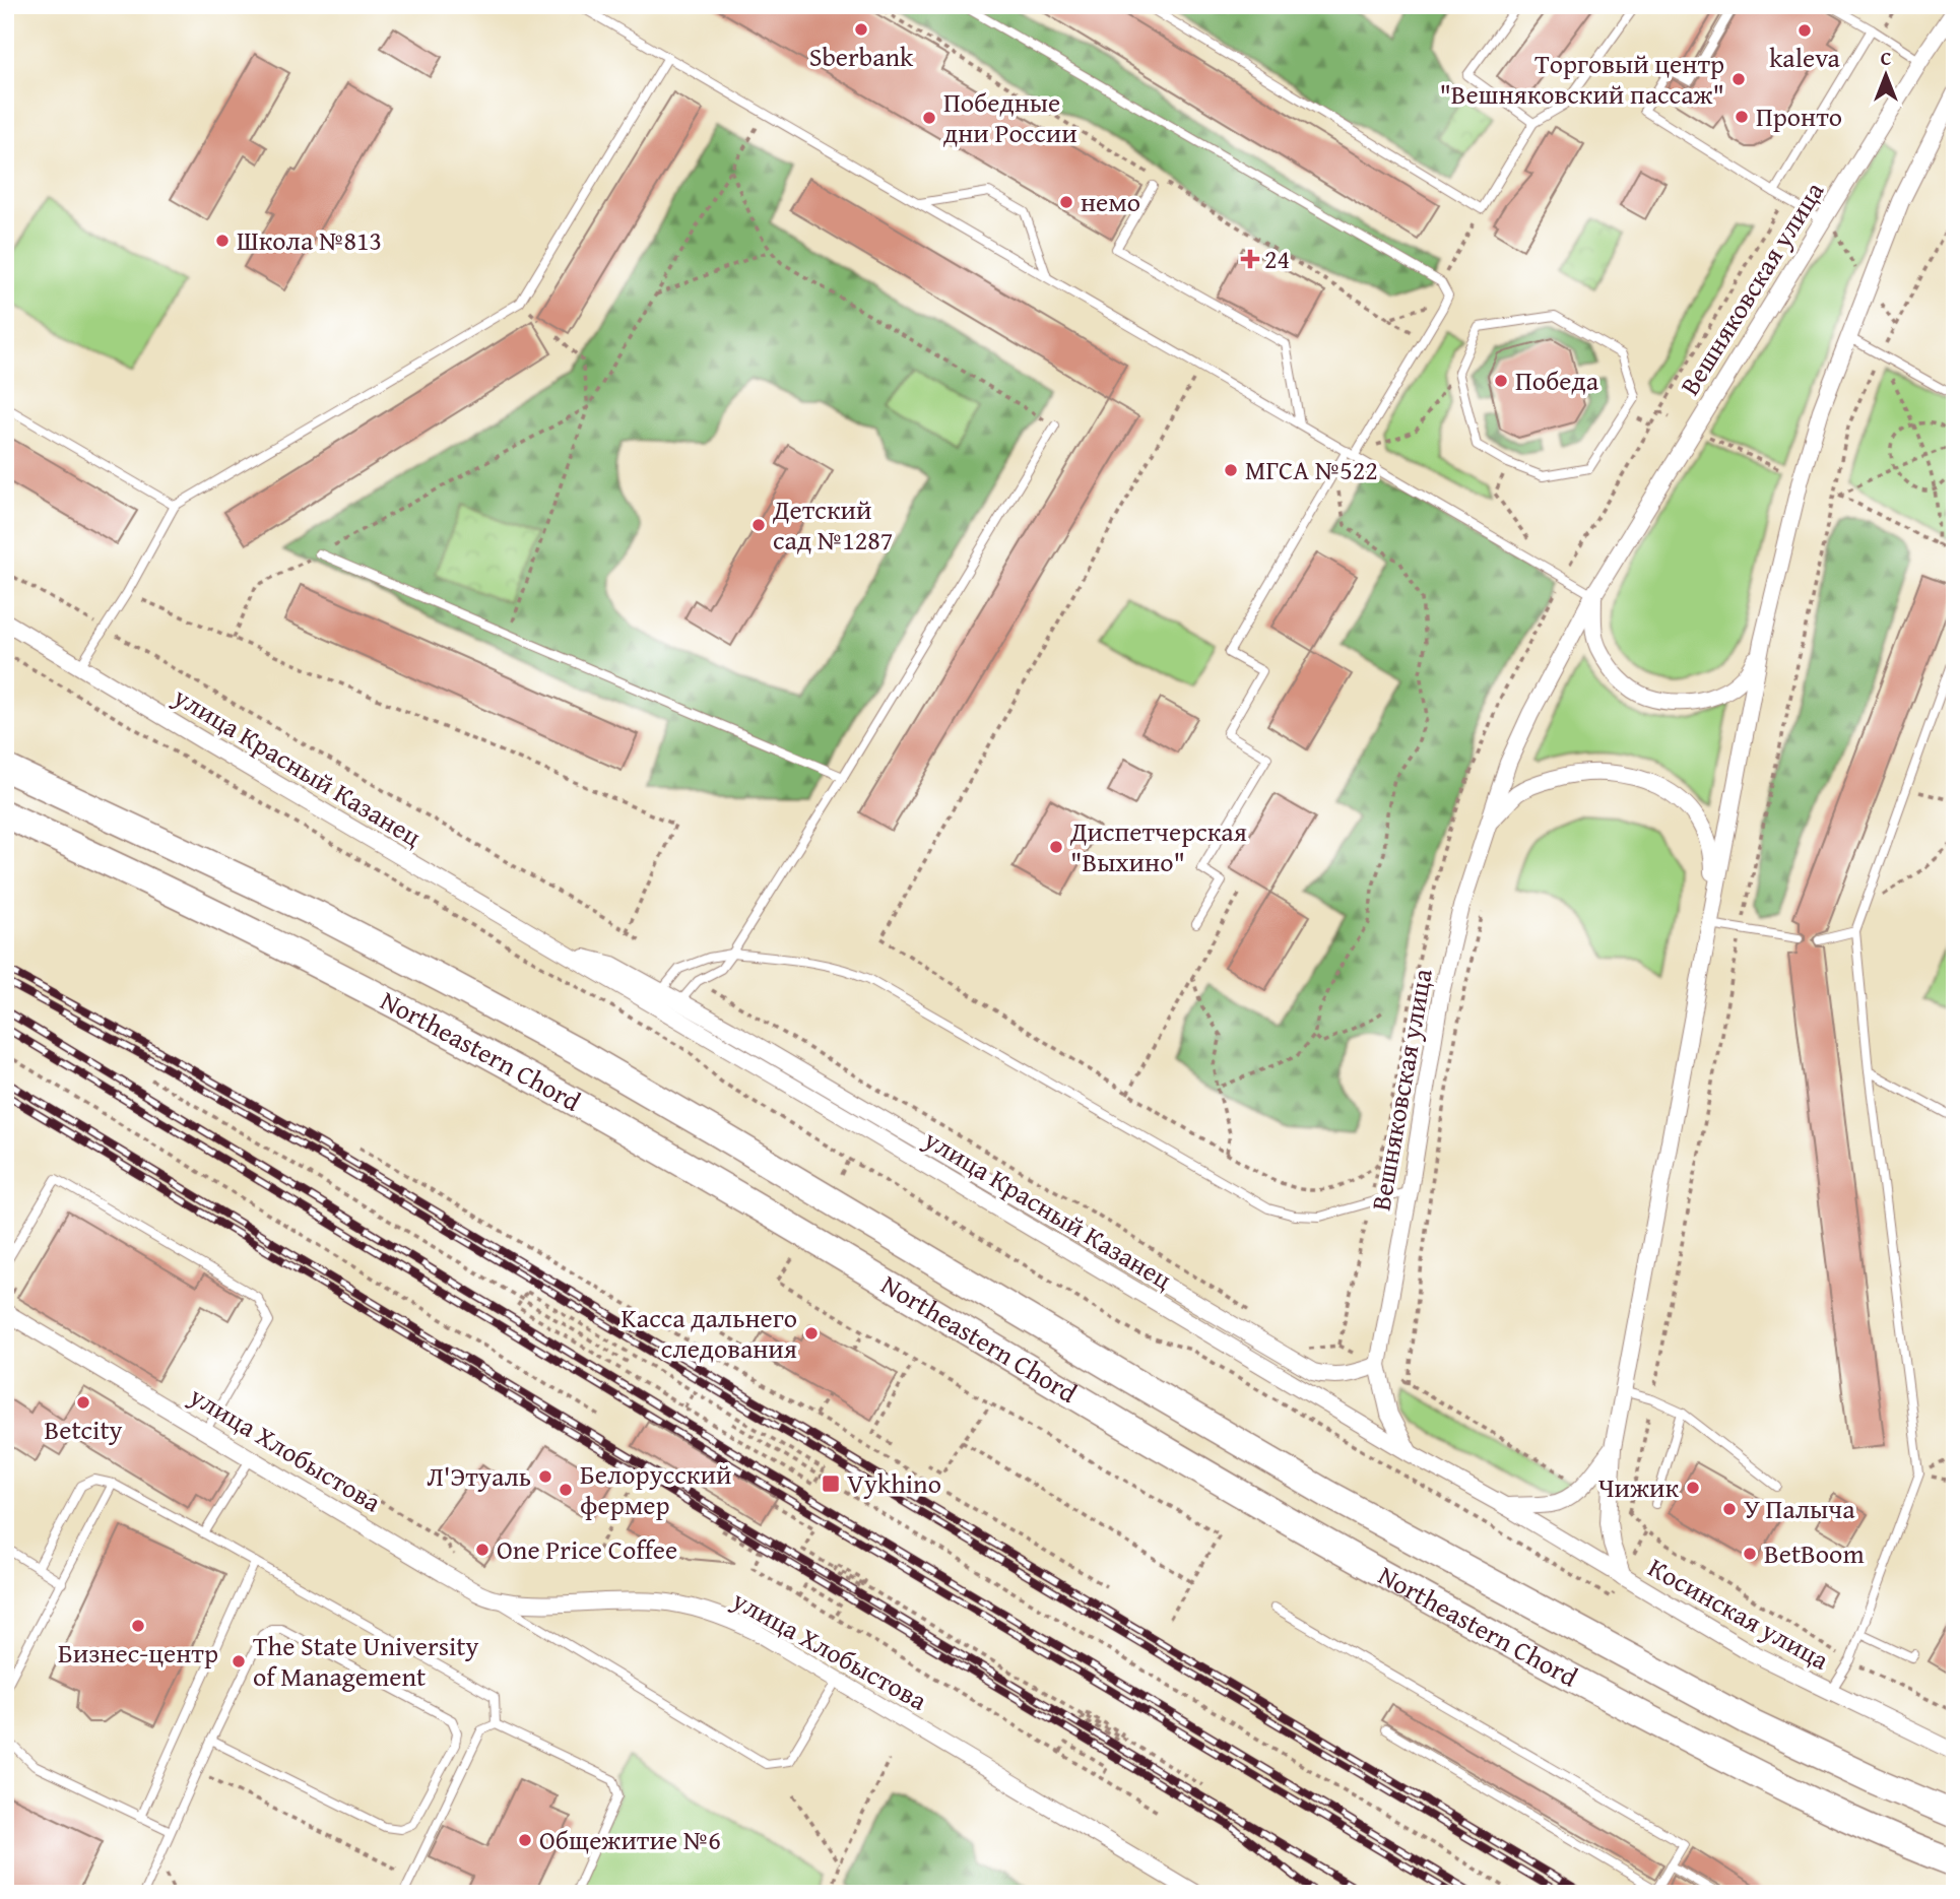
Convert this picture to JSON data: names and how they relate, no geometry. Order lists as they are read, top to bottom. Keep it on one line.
{"streets":{"main road":["Northeastern Chord"],"street":["Вешняковская улица","улица Красный Казанец","улица Хлобыстова","Косинская улица"]},"crossings":[["Вешняковская улица","улица Красный Казанец"],["Вешняковская улица","Косинская улица"],["улица Красный Казанец","Косинская улица"]],"places":{"other":["Sberbank","kaleva","Торговый центр \"Вешняковский пассаж\"","Пронто","Победные дни России","немо","Школа №813","Победа","МГСА №522","Детский сад №1287","Диспетчерская \"Выхино\"","Kасса дальнего следования","Betcity","Л'Этуаль","Чижик","Белорусский фермер","У Палыча","One Price Coffee","BetBoom","Бизнес-центр","The State University of Management","Общежитие №6"],"health":["24"],"transit":["Vykhino"]},"north":"top"}
